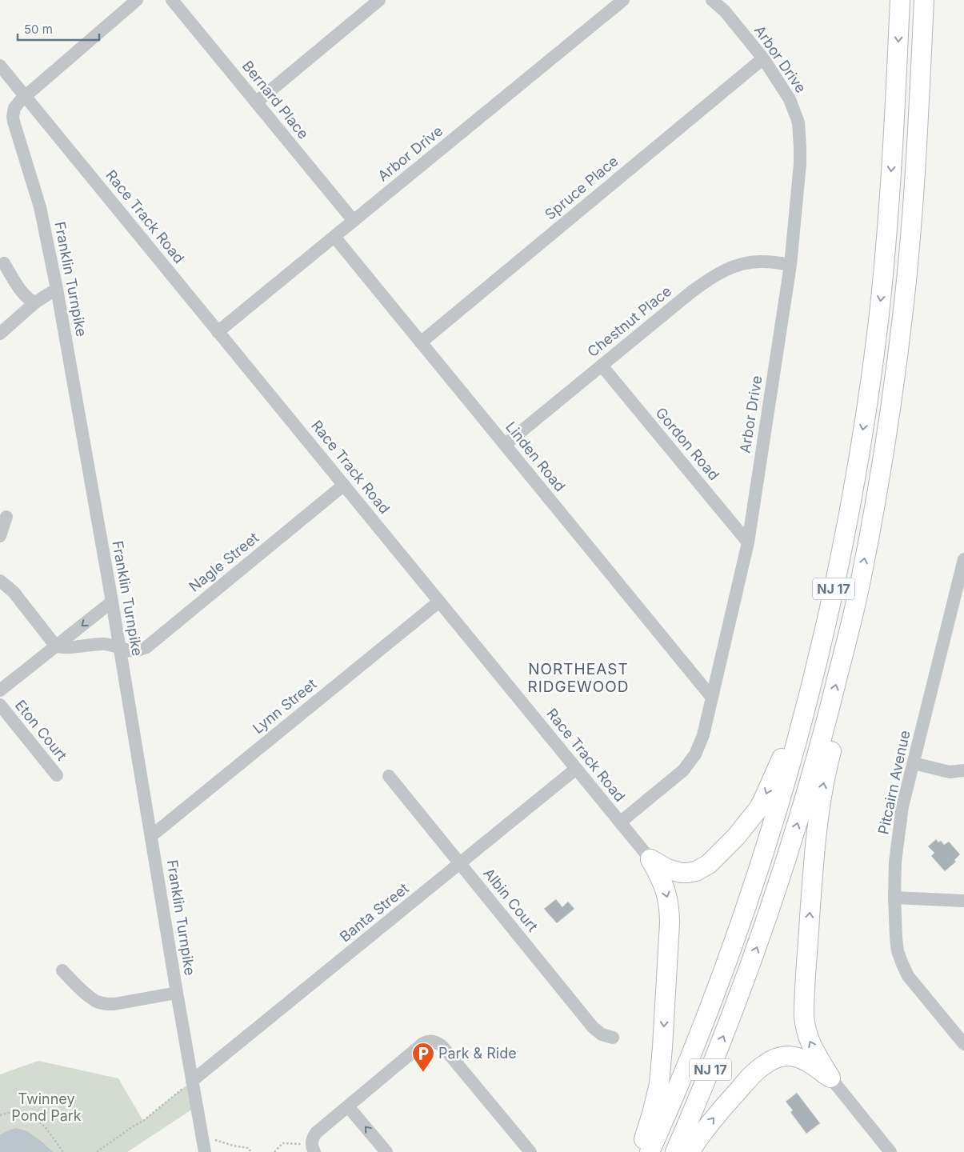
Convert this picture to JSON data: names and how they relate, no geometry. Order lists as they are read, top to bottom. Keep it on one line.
{"streets":{"highway":["NJ 17"],"street":["Arbor Drive","Bernard Place","Spruce Place","Race Track Road","Franklin Turnpike","Chestnut Place","Gordon Road","Linden Road","Nagle Street","Lynn Street","Eton Court","Pitcairn Avenue","Albin Court","Banta Street"]},"crossings":[["Arbor Drive","Bernard Place"],["Arbor Drive","Spruce Place"],["Arbor Drive","Race Track Road"],["Arbor Drive","Chestnut Place"],["Arbor Drive","Gordon Road"],["Arbor Drive","Linden Road"],["Spruce Place","Linden Road"],["Race Track Road","Franklin Turnpike"],["Race Track Road","Nagle Street"],["Race Track Road","Lynn Street"],["Race Track Road","Banta Street"],["Franklin Turnpike","Nagle Street"],["Franklin Turnpike","Lynn Street"],["Franklin Turnpike","Banta Street"],["Chestnut Place","Gordon Road"],["Chestnut Place","Linden Road"],["Albin Court","Banta Street"]],"districts":["NORTHEAST RIDGEWOOD"],"parks":["Twinney Pond Park"],"places":{"parking":["Park & Ride"]},"scale_bar":"50 m"}
